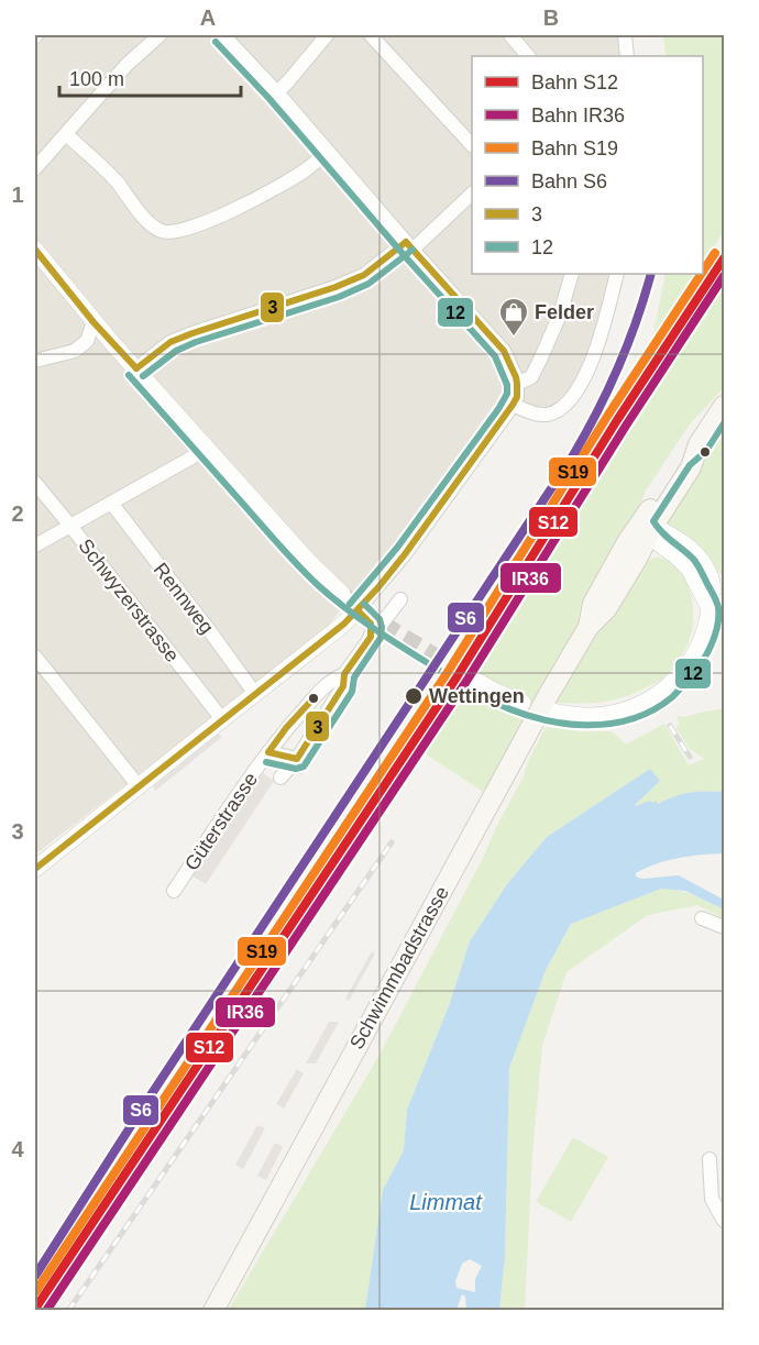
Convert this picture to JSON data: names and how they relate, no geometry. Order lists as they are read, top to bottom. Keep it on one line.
{"streets":{"main road":["Schwimmbadstrasse"],"street":["Rennweg","Schwyzerstrasse","Güterstrasse"]},"water":["Limmat"],"places":{"shop":["Felder"],"other":["Wettingen"]},"lines":["transit line 12","transit line 3","rail line S19","rail line S12","rail line S6","rail line IR36"],"legend":["Bahn S12","Bahn IR36","Bahn S19","Bahn S6","3","12"],"scale_bar":"100 m","grid":{"columns":["A","B"],"rows":["1","2","3","4"]}}
